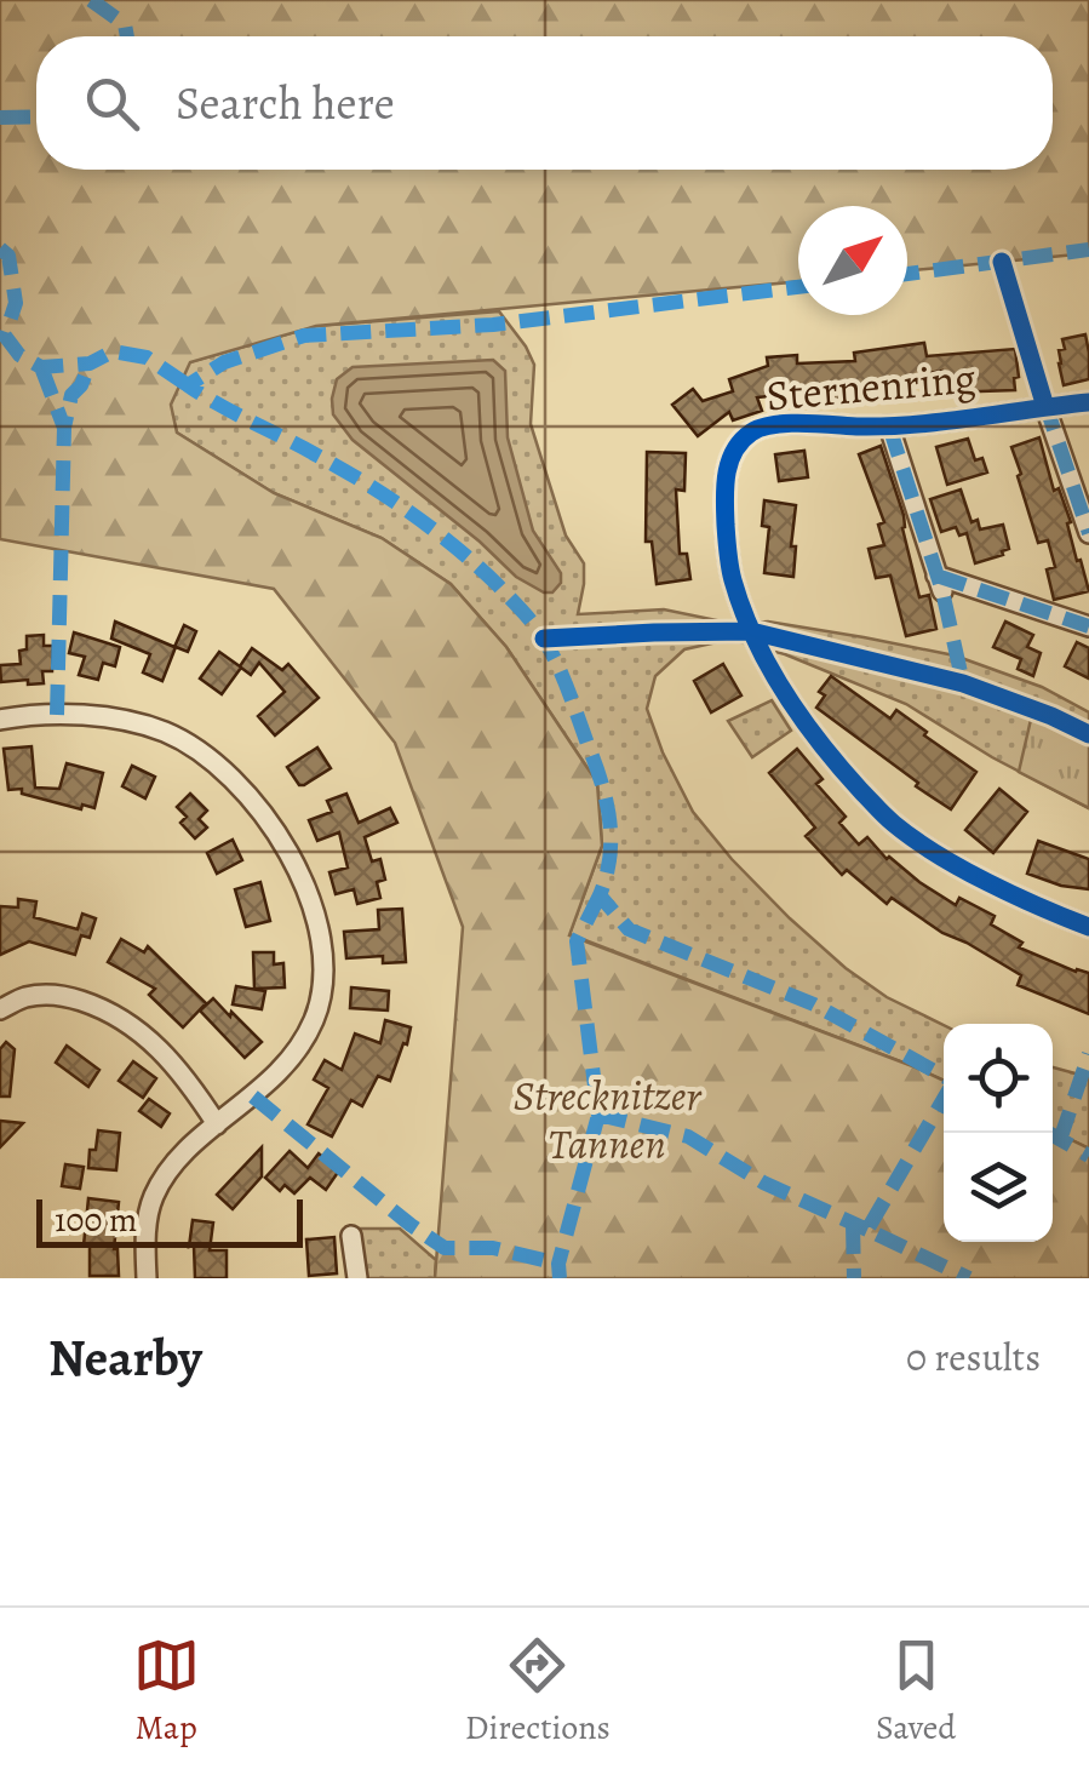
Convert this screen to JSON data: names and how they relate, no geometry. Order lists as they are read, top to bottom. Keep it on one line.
{"streets":{"street":["Sternenring"]},"parks":["Strecknitzer Tannen"],"scale_bar":"100 m","north":"top right","page":{"search":"Search here","scale":"100 m","heading":["Nearby","0 results"],"nav":["Map","Directions","Saved"]}}
